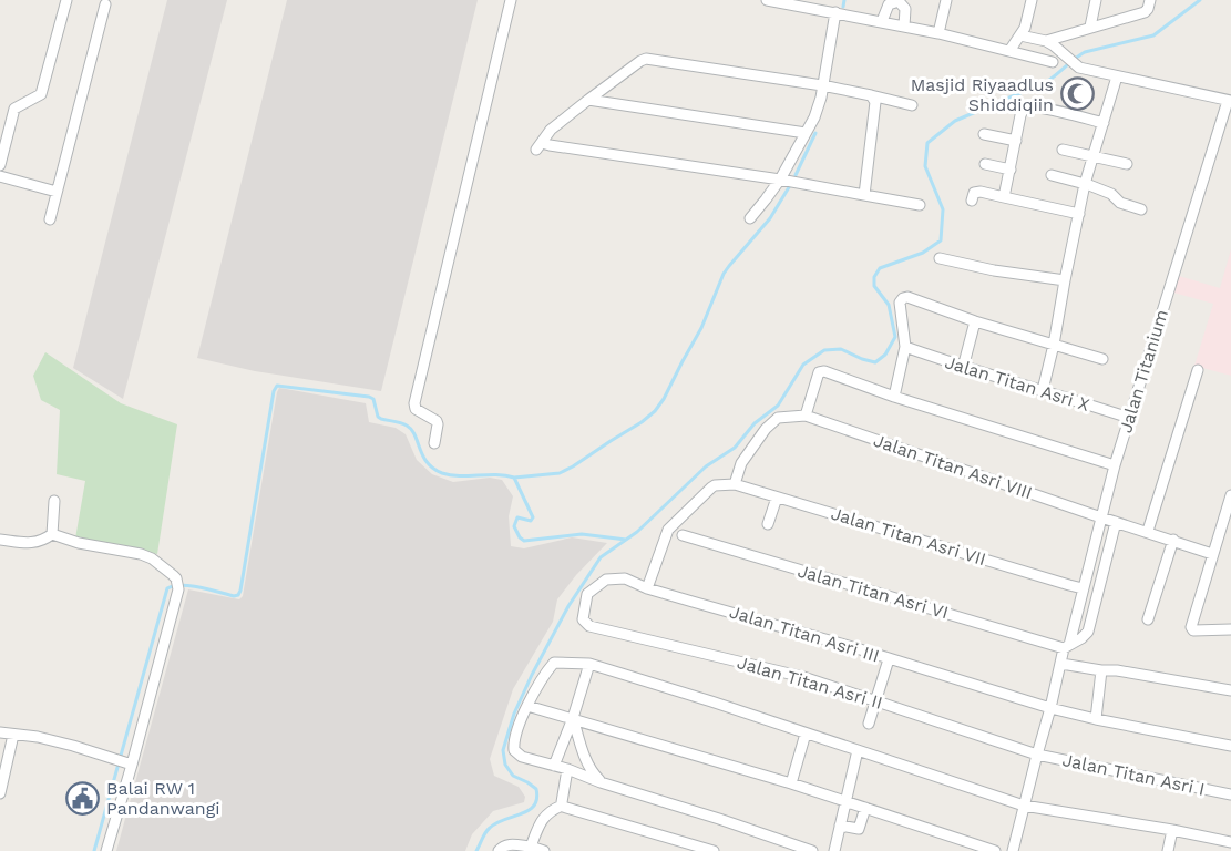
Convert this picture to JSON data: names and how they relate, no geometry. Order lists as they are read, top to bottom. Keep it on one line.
{"streets":{"street":["Jalan Titanium","Jalan Titan Asri X","Jalan Titan Asri VIII","Jalan Titan Asri VII","Jalan Titan Asri VI","Jalan Titan Asri III","Jalan Titan Asri II","Jalan Titan Asri I"]},"crossings":[["Jalan Titanium","Jalan Titan Asri X"],["Jalan Titanium","Jalan Titan Asri VIII"],["Jalan Titanium","Jalan Titan Asri VII"],["Jalan Titanium","Jalan Titan Asri VI"],["Jalan Titanium","Jalan Titan Asri III"],["Jalan Titanium","Jalan Titan Asri II"],["Jalan Titanium","Jalan Titan Asri I"],["Jalan Titan Asri III","Jalan Titan Asri II"],["Jalan Titan Asri II","Jalan Titan Asri I"]],"places":{"mosque":["Masjid Riyaadlus Shiddiqiin"],"public building":["Balai RW 1 Pandanwangi"]}}
